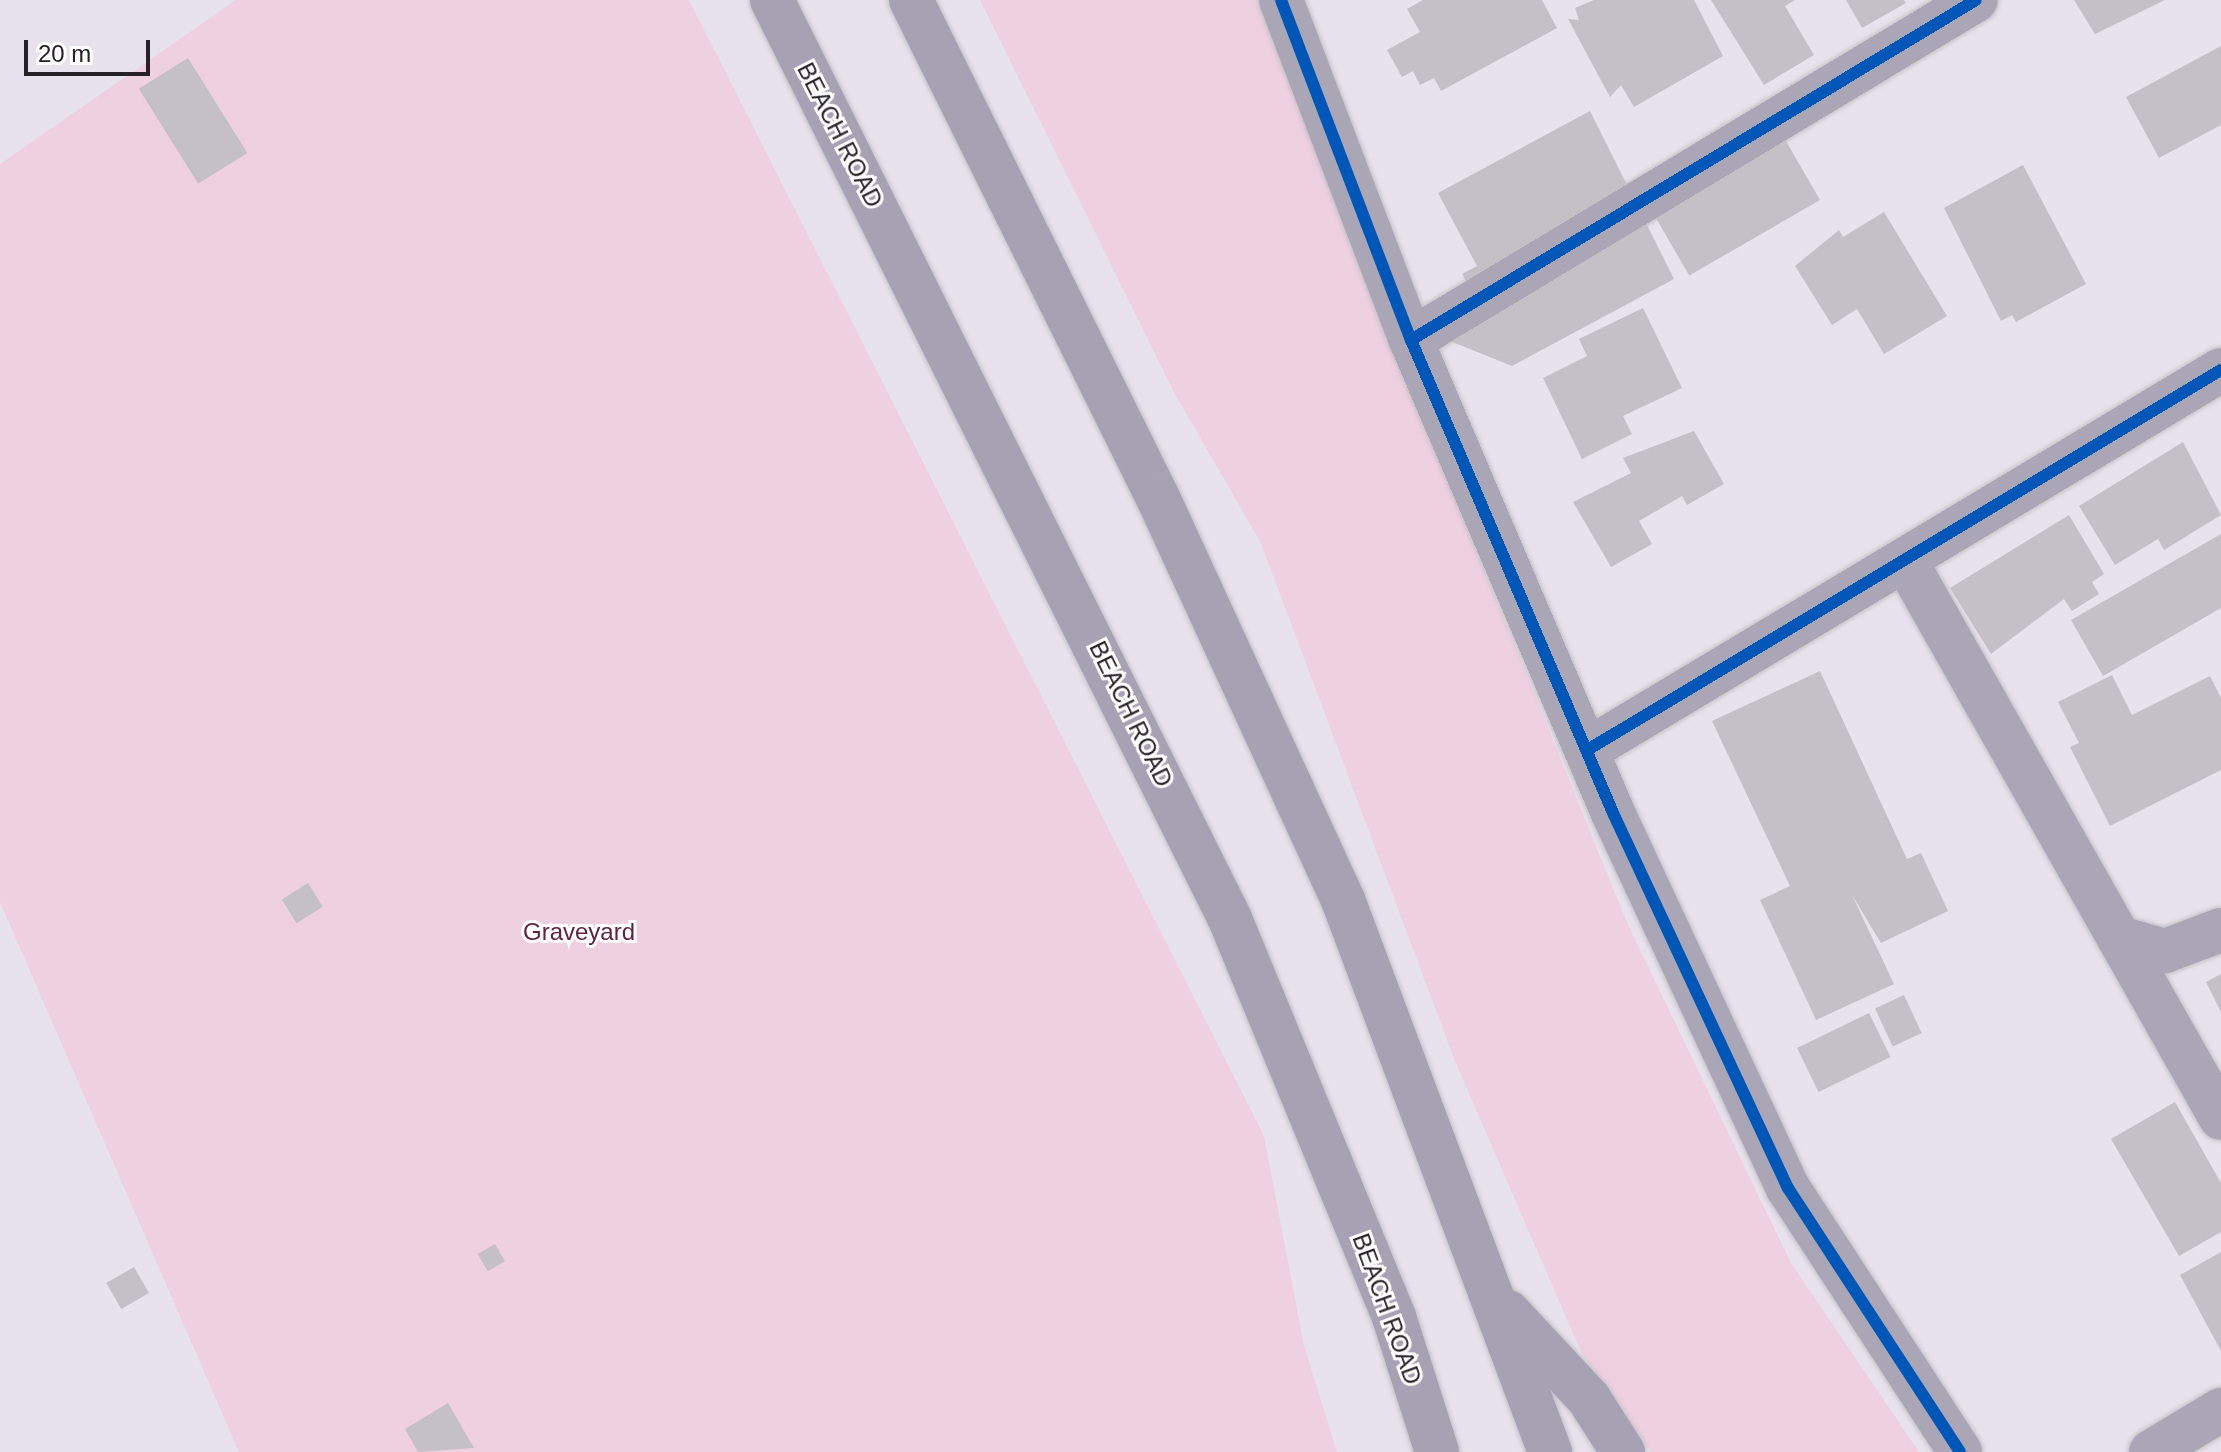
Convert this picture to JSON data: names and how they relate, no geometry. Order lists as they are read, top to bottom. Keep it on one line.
{"streets":{"highway":["BEACH ROAD"]},"parks":["Graveyard"],"scale_bar":"20 m"}
